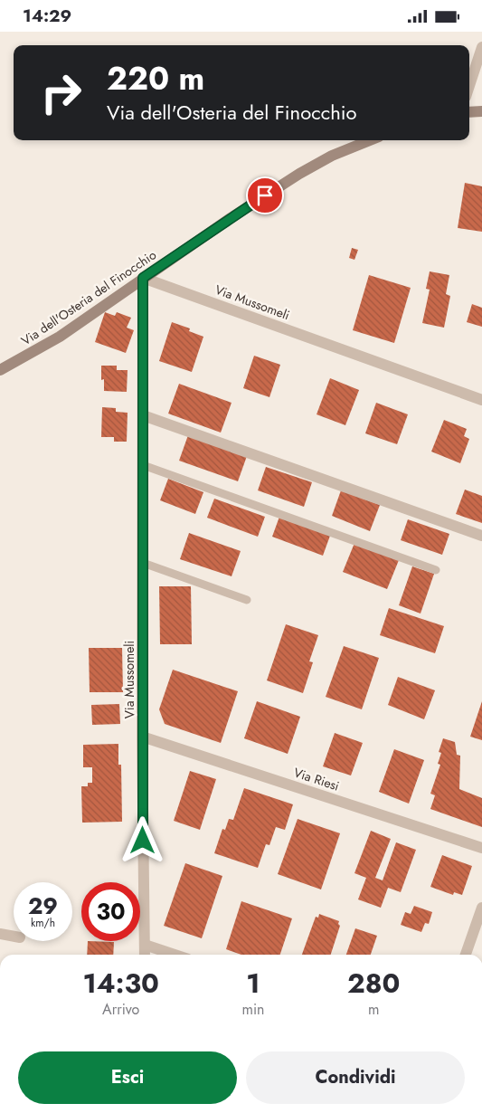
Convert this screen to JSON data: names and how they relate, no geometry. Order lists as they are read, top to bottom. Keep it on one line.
{"streets":{"street":["Via dell'Osteria del Finocchio","Via Mussomeli","Via Riesi"]},"crossings":[["Via dell'Osteria del Finocchio","Via Mussomeli"],["Via Mussomeli","Via Riesi"]],"page":{"status":"14:29","turn":["220 m","Via dell'Osteria del Finocchio"],"speed":"29 km/h","limit":"30","eta":["14:30","Arrivo","1","min","280","m"],"buttons":["Esci","Condividi"]}}
